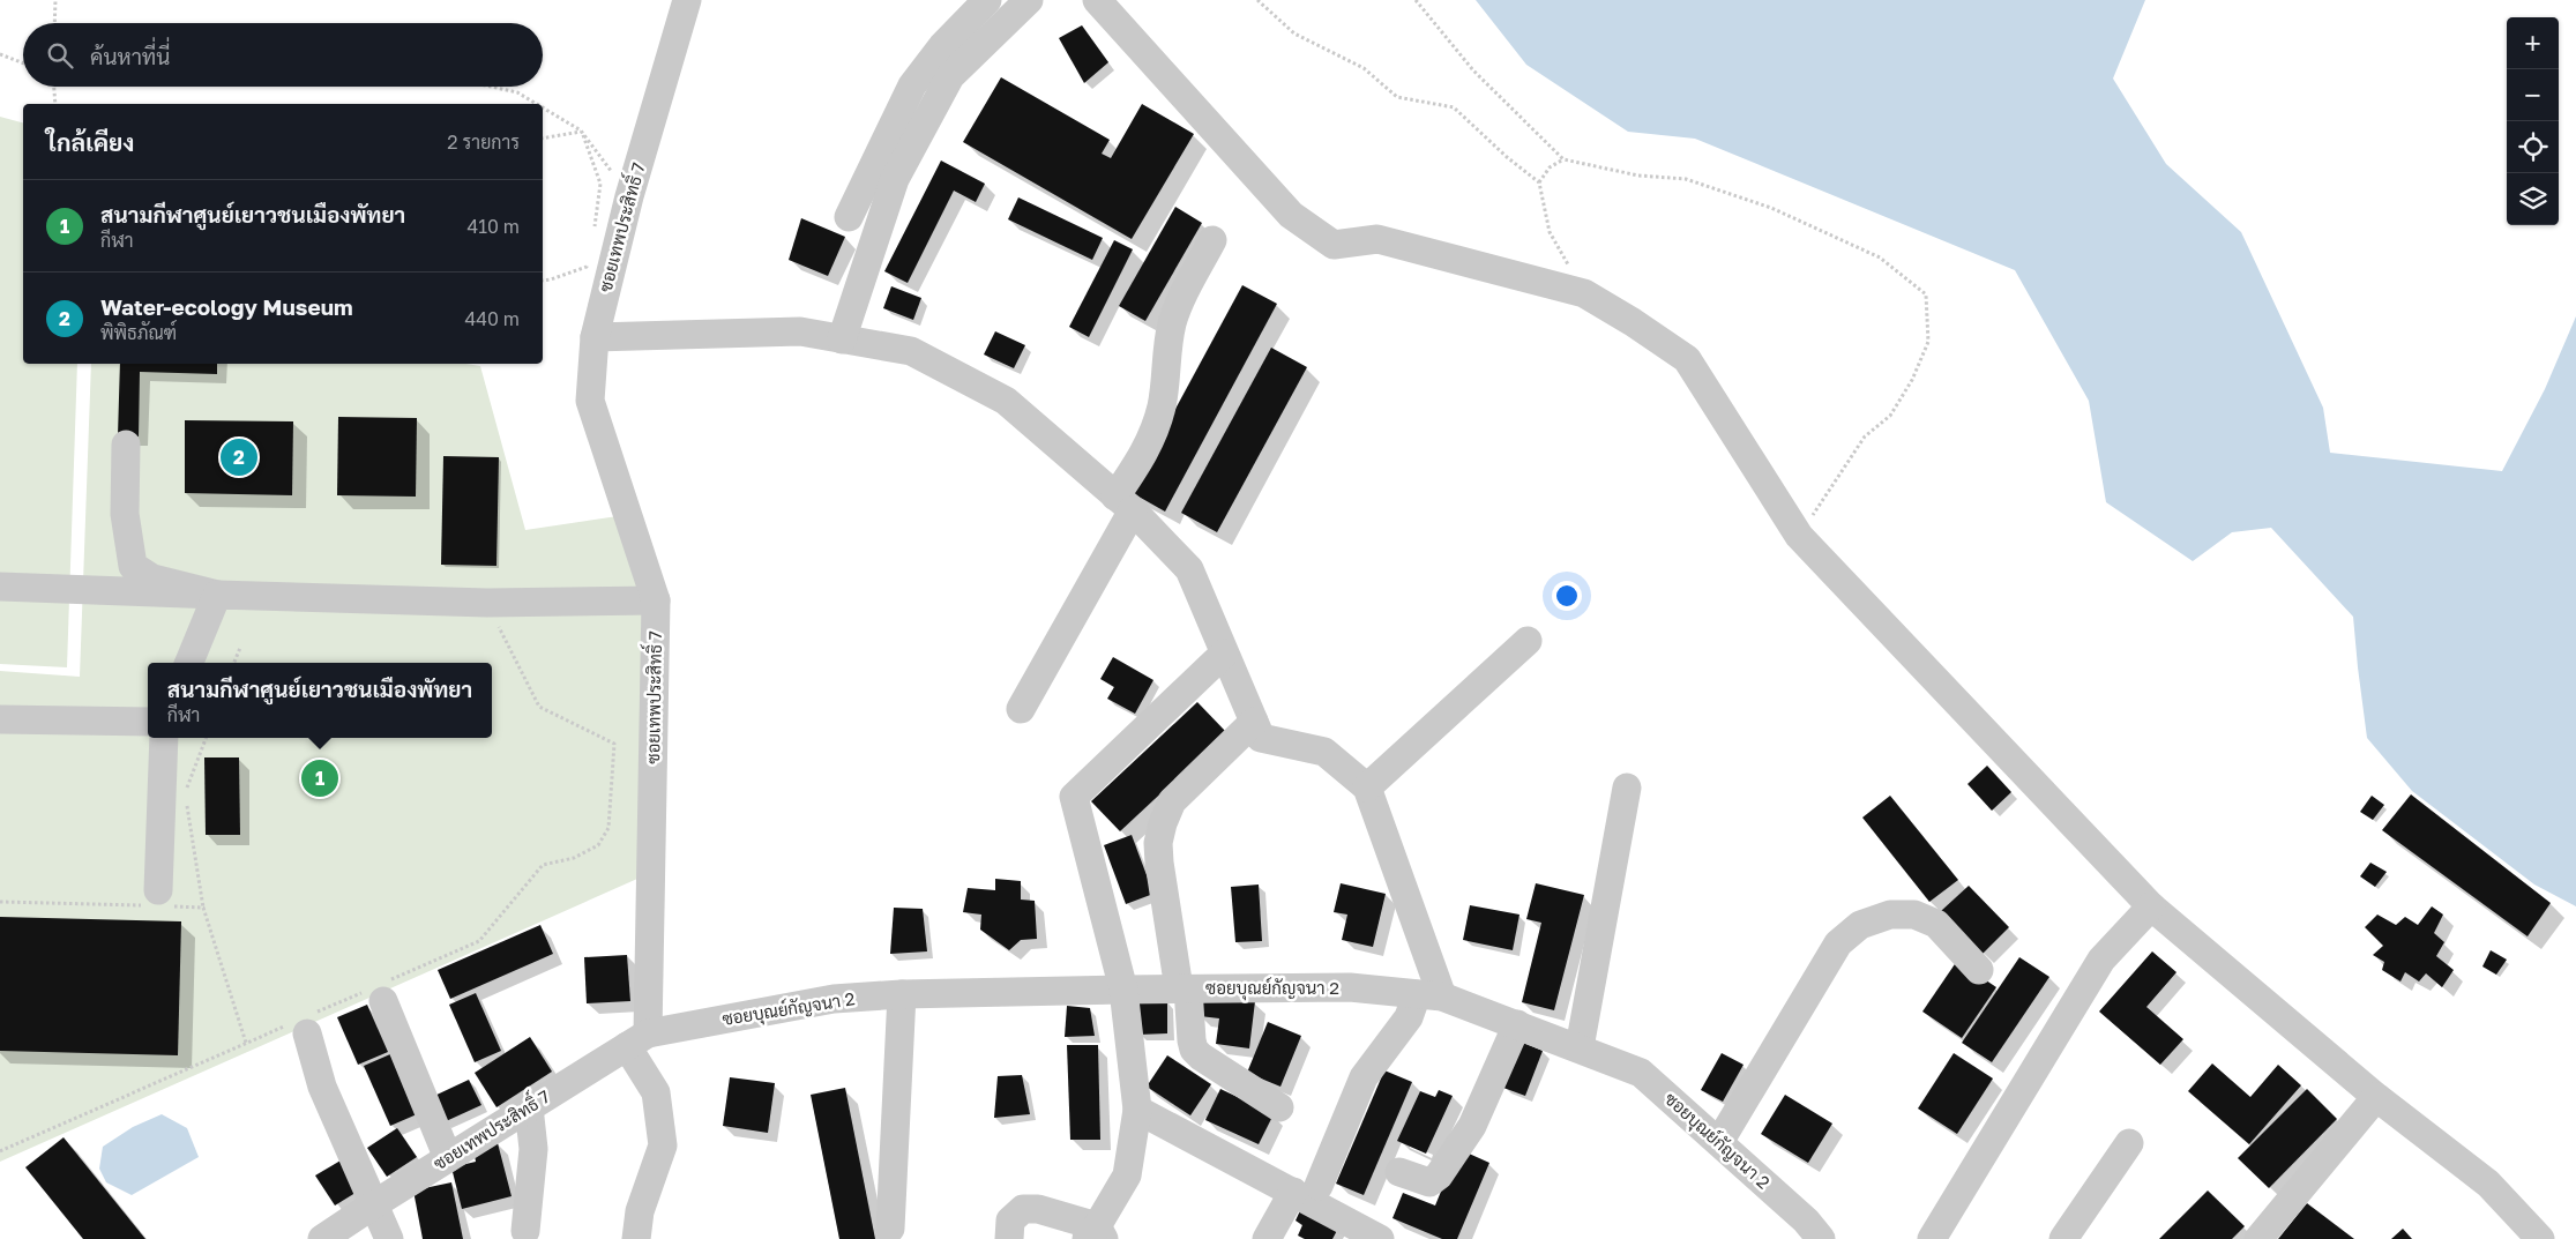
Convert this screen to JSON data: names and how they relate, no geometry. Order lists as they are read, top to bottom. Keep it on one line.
{"streets":{"street":["ซอยเทพประสิทธิ์ 7","ซอยบุณย์กัญจนา 2"]},"crossings":[["ซอยเทพประสิทธิ์ 7","ซอยบุณย์กัญจนา 2"]],"page":{"map_buttons":["+","−"],"search":"ค้นหาที่นี่","heading":["ใกล้เคียง","2 รายการ"],"list":[{"mark":"1","name":"สนามกีฬาศูนย์เยาวชนเมืองพัทยา","note":"กีฬา","value":"410 m"},{"mark":"2","name":"Water-ecology Museum","note":"พิพิธภัณฑ์","value":"440 m"}],"pins":["2","1"],"popup":["สนามกีฬาศูนย์เยาวชนเมืองพัทยา","กีฬา"]}}
